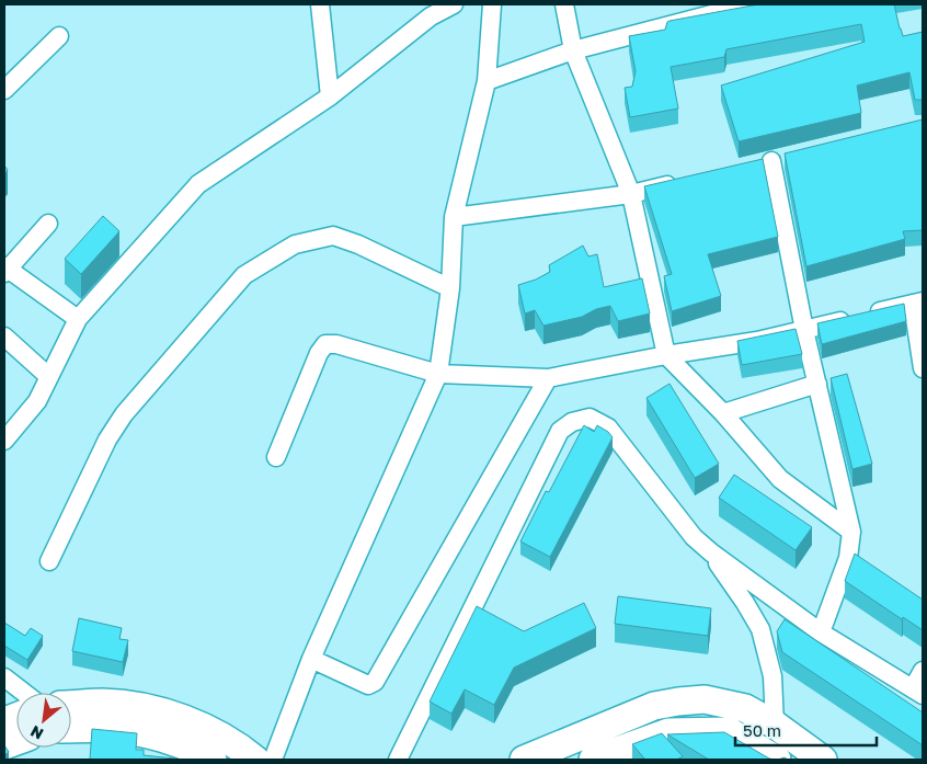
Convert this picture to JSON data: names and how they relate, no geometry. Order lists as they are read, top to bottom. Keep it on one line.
{"scale_bar":"50 m","north":"bottom left"}
